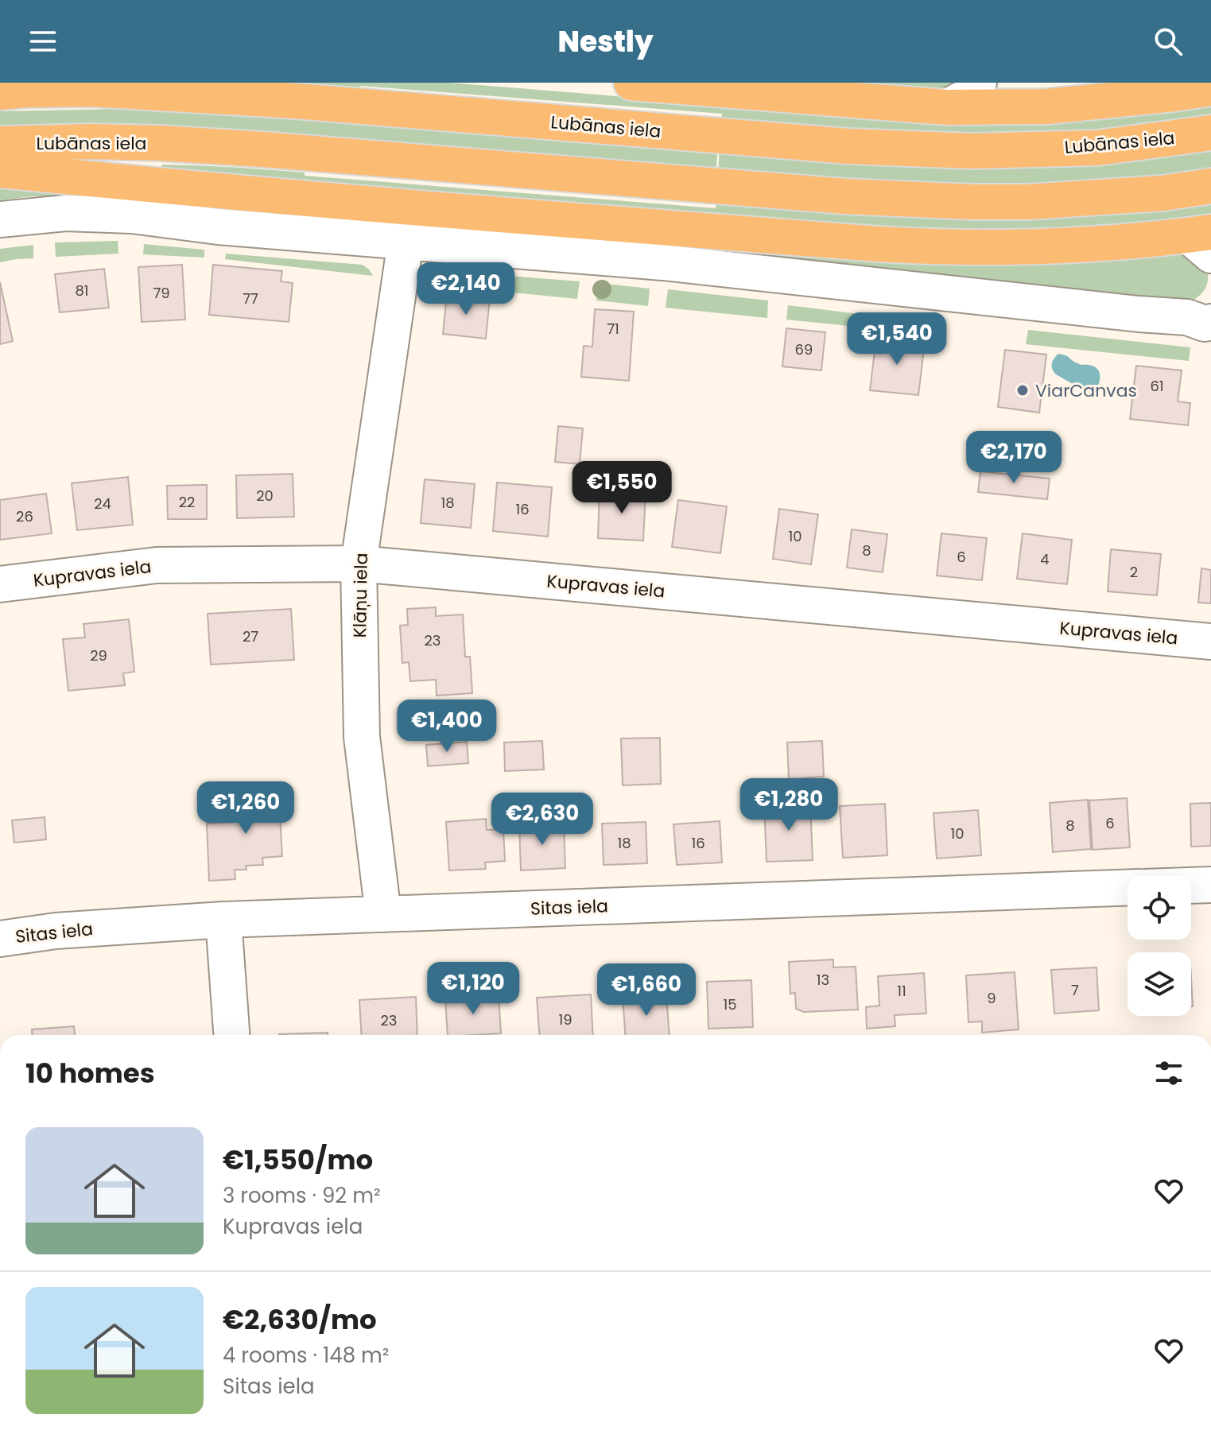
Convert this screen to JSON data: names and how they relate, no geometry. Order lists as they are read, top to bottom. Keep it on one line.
{"streets":{"highway":["Lubānas iela"],"street":["Kupravas iela","Klāņu iela","Sitas iela"]},"crossings":[["Kupravas iela","Klāņu iela"],["Klāņu iela","Sitas iela"]],"places":["ViarCanvas"],"house_numbers":["81","79","77","71","69","61","20","22","18","24","16","26","10","8","6","4","2","27","23","29","6","8","10","18","16","13","7","11","9","15","19","23"],"page":{"header":"Nestly","price":["€2,140","€1,540","€2,170","€1,550","€1,400","€1,280","€1,260","€2,630","€1,120","€1,660"],"heading":"10 homes","list":[{"name":"€1,550/mo","note":"3 rooms · 92 m² · Kupravas iela"},{"name":"€2,630/mo","note":"4 rooms · 148 m² · Sitas iela"}]}}
